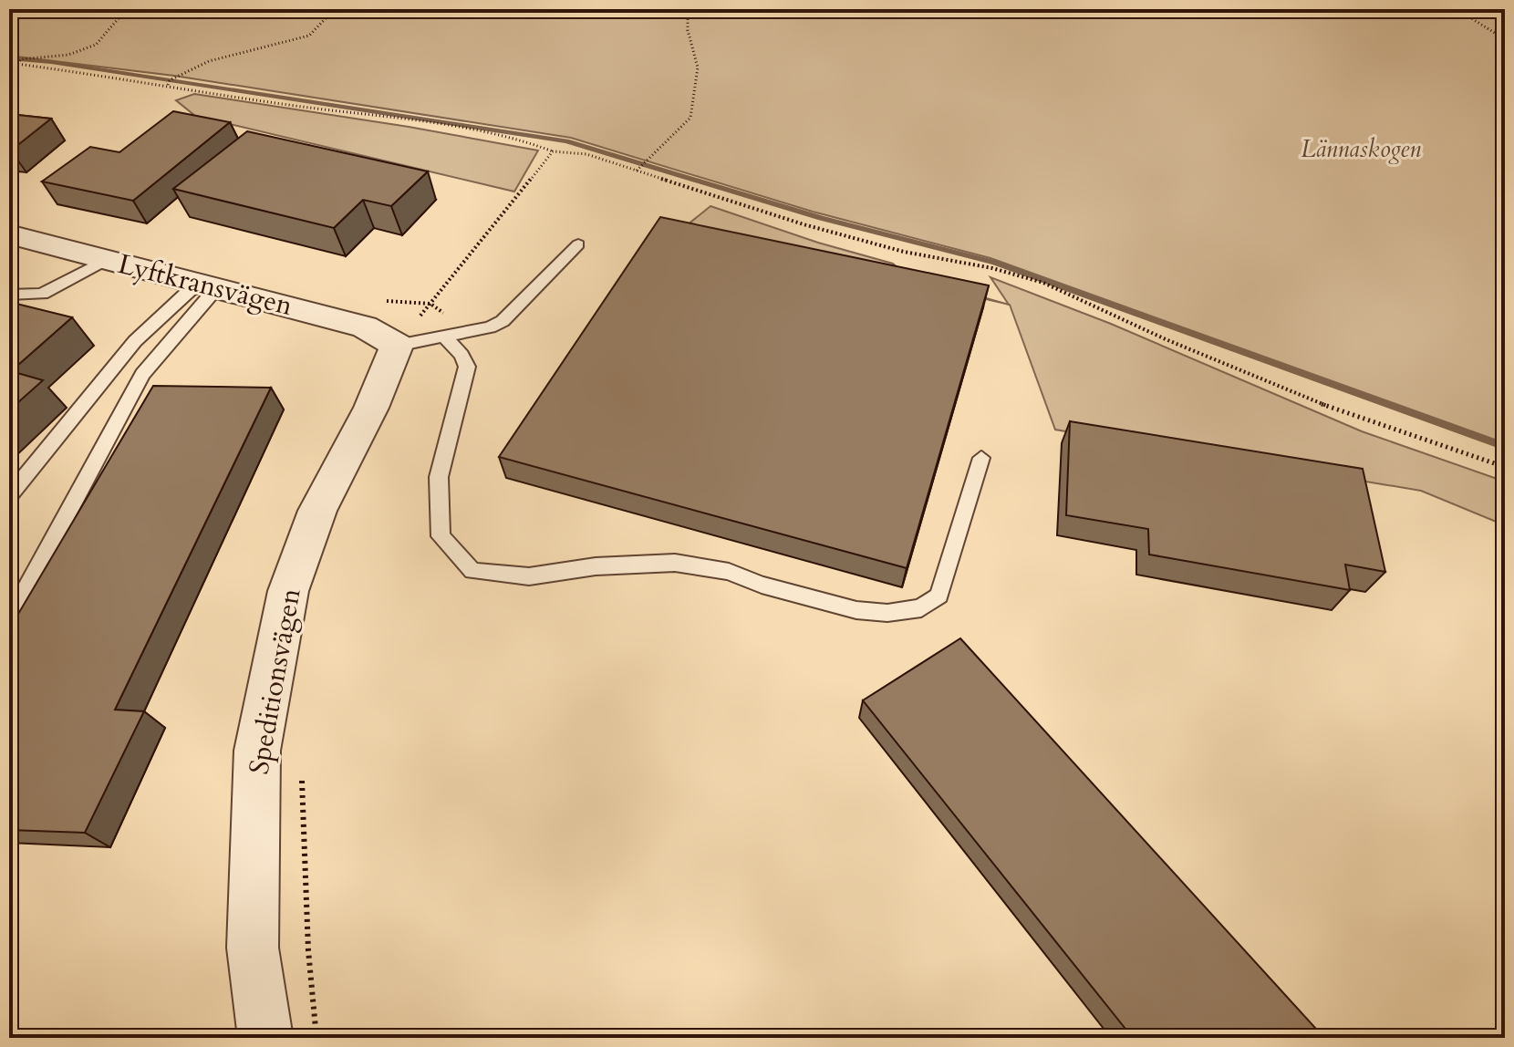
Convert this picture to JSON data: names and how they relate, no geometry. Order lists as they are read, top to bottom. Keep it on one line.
{"streets":{"street":["Lyftkransvägen","Speditionsvägen"]},"crossings":[["Lyftkransvägen","Speditionsvägen"]],"parks":["Lännaskogen"]}
